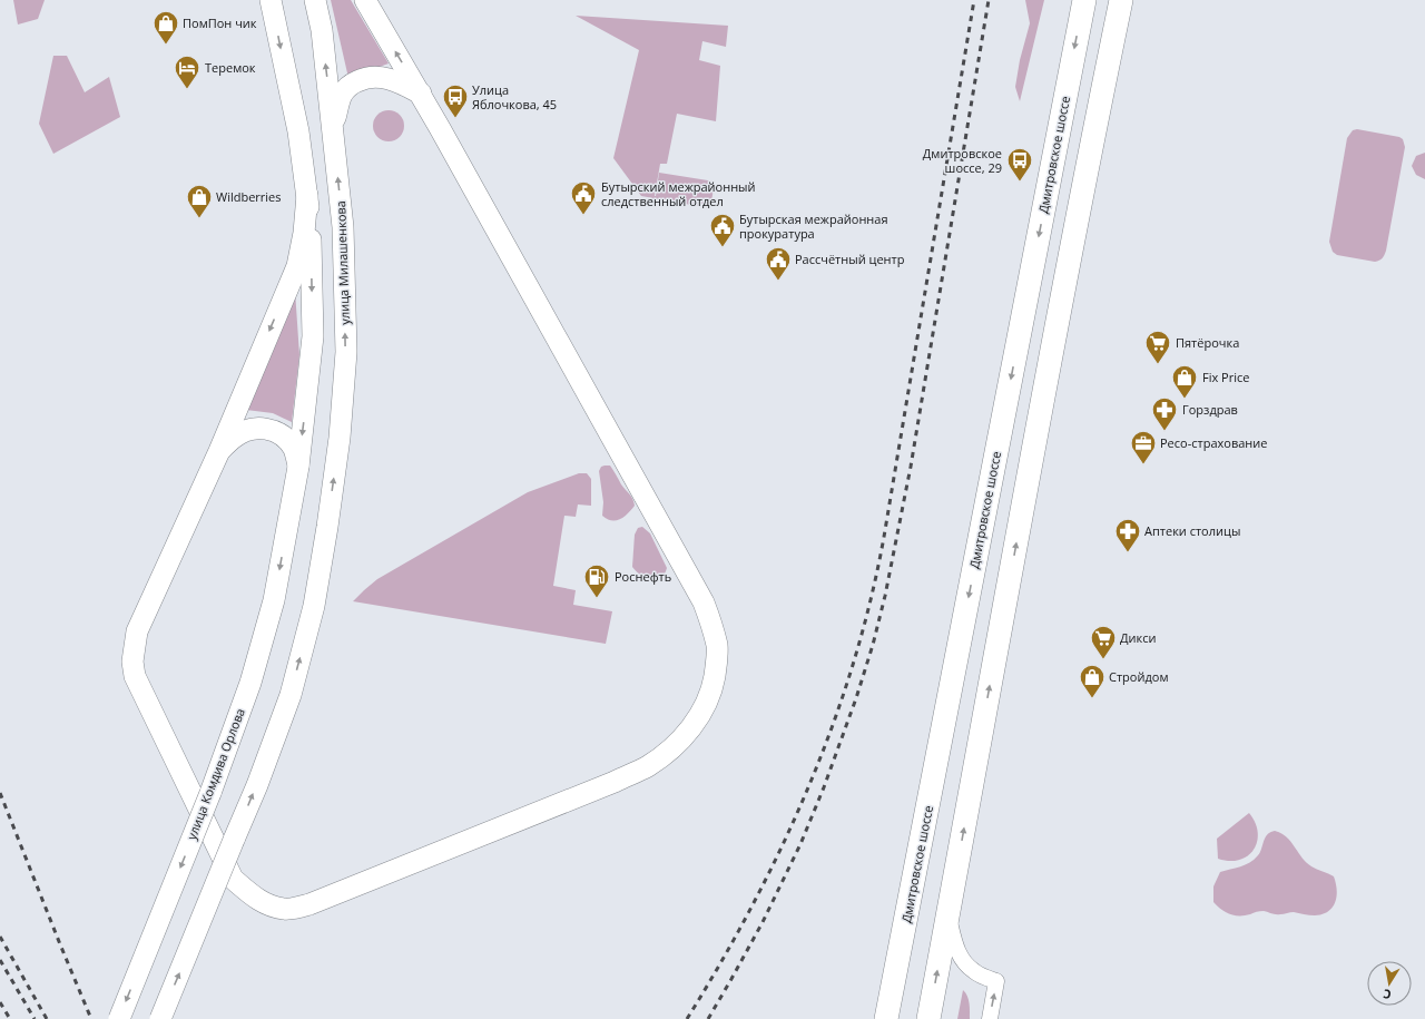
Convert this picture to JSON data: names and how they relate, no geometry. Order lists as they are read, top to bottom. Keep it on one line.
{"streets":{"main road":["Дмитровское шоссе"],"street":["улица Милашенкова","улица Комдива Орлова"]},"one_way":["улица Комдива Орлова"],"places":{"shop":["ПомПон чик","Wildberries","Fix Price","Стройдом"],"hotel":["Теремок"],"bus stop":["Улица Яблочкова, 45","Дмитровское шоссе, 29"],"public building":["Бутырский межрайонный следственный отдел","Бутырская межрайонная прокуратура","Рассчётный центр"],"supermarket":["Пятёрочка","Дикси"],"pharmacy":["Горздрав","Аптеки столицы"],"office":["Ресо-страхование"],"fuel station":["Роснефть"]},"north":"bottom"}
